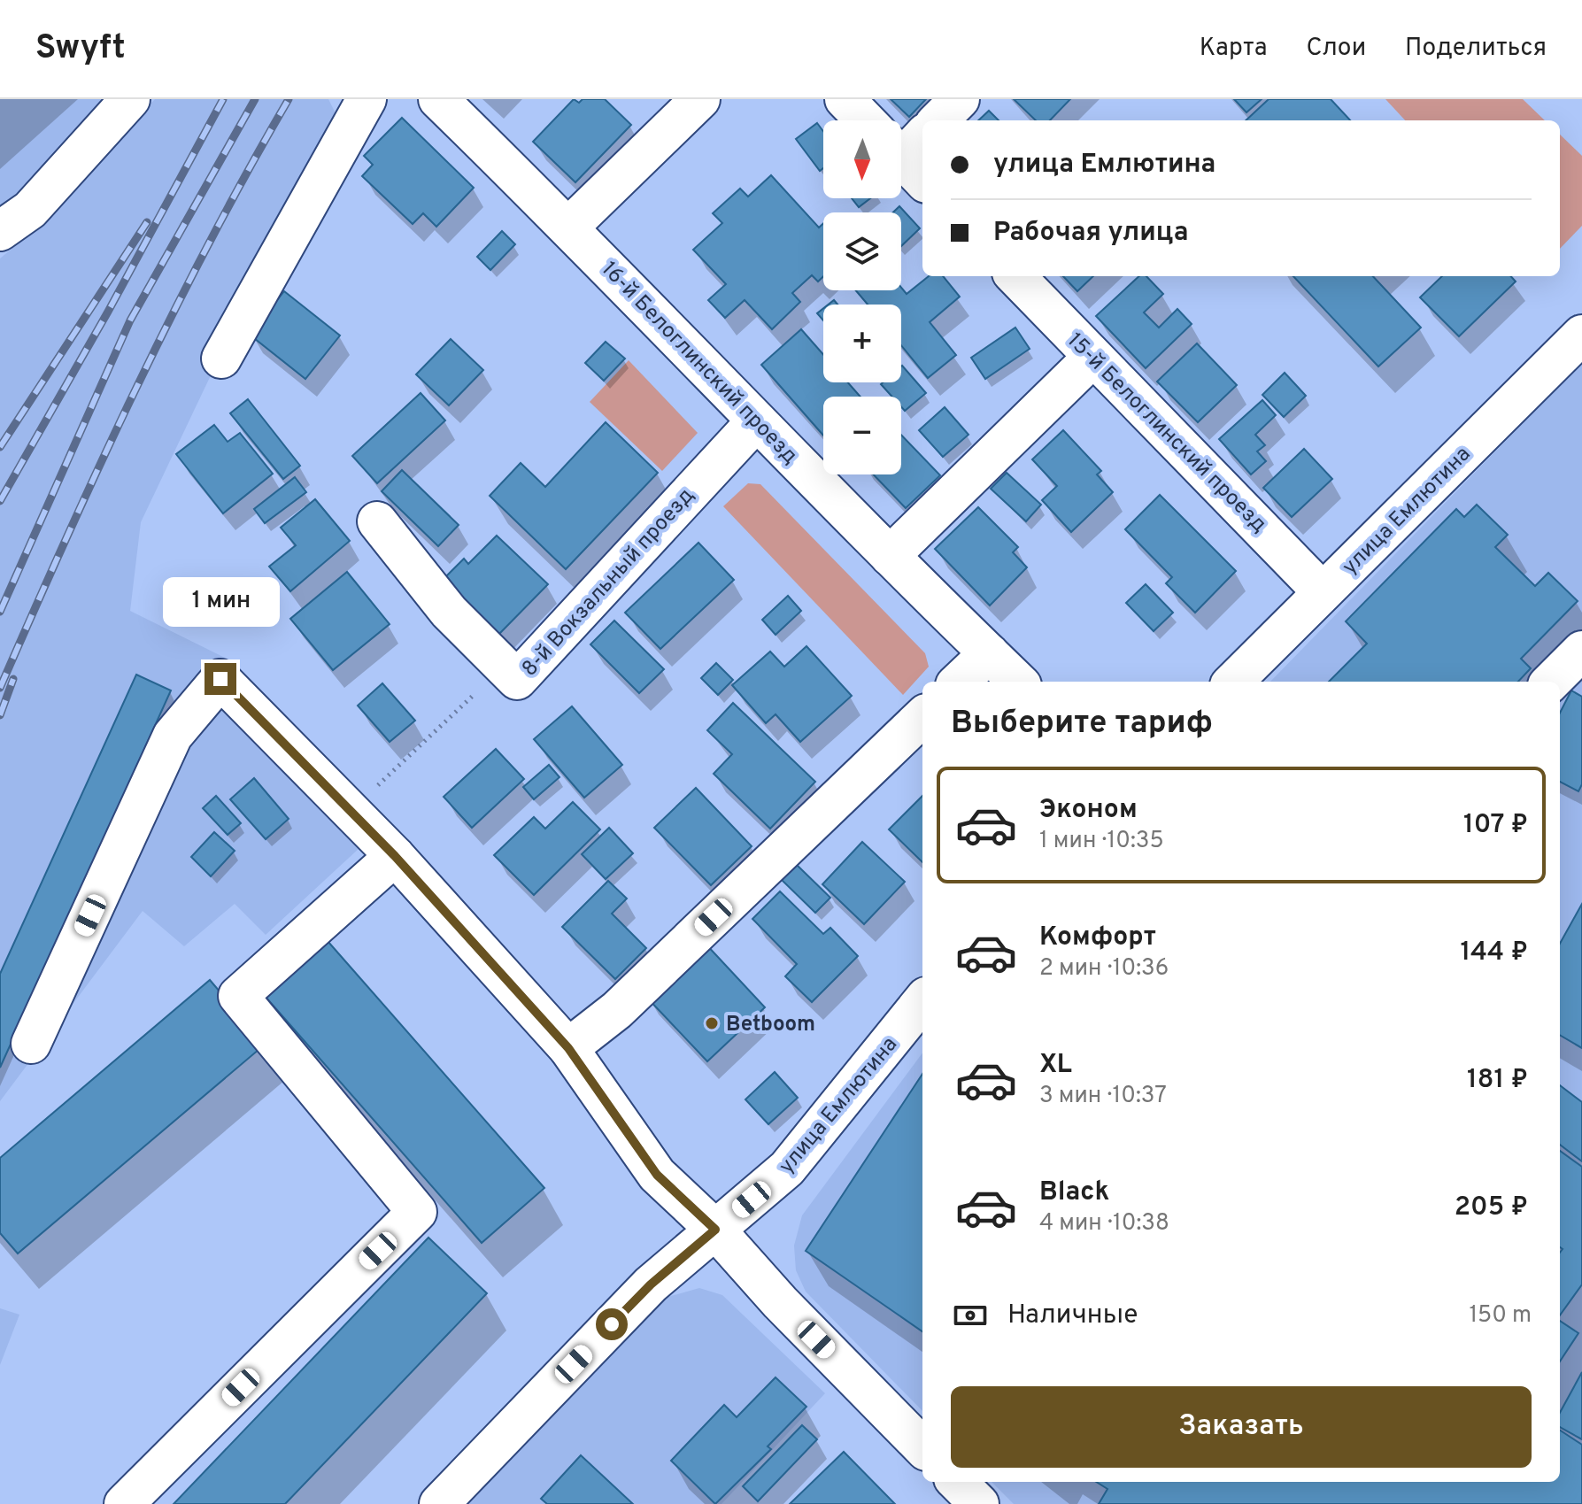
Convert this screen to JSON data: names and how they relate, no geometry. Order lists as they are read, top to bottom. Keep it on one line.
{"streets":{"street":["16-й Белоглинский проезд","15-й Белоглинский проезд","улица Емлютина","8-й Вокзальный проезд"]},"crossings":[["16-й Белоглинский проезд","8-й Вокзальный проезд"],["15-й Белоглинский проезд","улица Емлютина"]],"places":["Betboom"],"north":"bottom","page":{"header":"Swyft","nav":["Карта","Слои","Поделиться"],"map_buttons":["+","−"],"banner":["улица Емлютина","Рабочая улица"],"bubble":"1 мин","heading":"Выберите тариф","list":[{"name":"Эконом","note":"1 мин · 10:35","value":"107 ₽"},{"name":"Комфорт","note":"2 мин · 10:36","value":"144 ₽"},{"name":"XL","note":"3 мин · 10:37","value":"181 ₽"},{"name":"Black","note":"4 мин · 10:38","value":"205 ₽"}],"pay":["Наличные","150 m"],"buttons":"Заказать"}}
